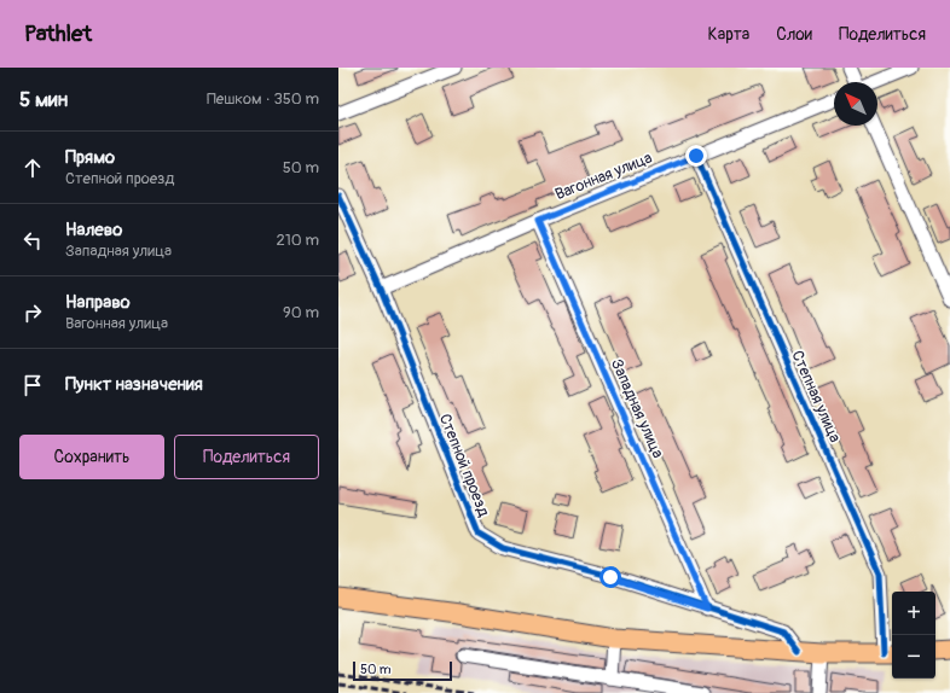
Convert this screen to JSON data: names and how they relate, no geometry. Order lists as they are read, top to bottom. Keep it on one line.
{"streets":{"street":["Вагонная улица","Степная улица","Западная улица","Степной проезд"]},"crossings":[["Вагонная улица","Степная улица"],["Вагонная улица","Западная улица"],["Вагонная улица","Степной проезд"],["Западная улица","Степной проезд"]],"scale_bar":"50 m","north":"top left","page":{"header":"Pathlet","nav":["Карта","Слои","Поделиться"],"heading":["5 мин","Пешком · 350 m"],"list":[["Прямо","Степной проезд","50 m"],["Налево","Западная улица","210 m"],["Направо","Вагонная улица","90 m"],"Пункт назначения"],"buttons":["Сохранить","Поделиться"],"map_buttons":["+","−"],"scale":"50 m"}}
